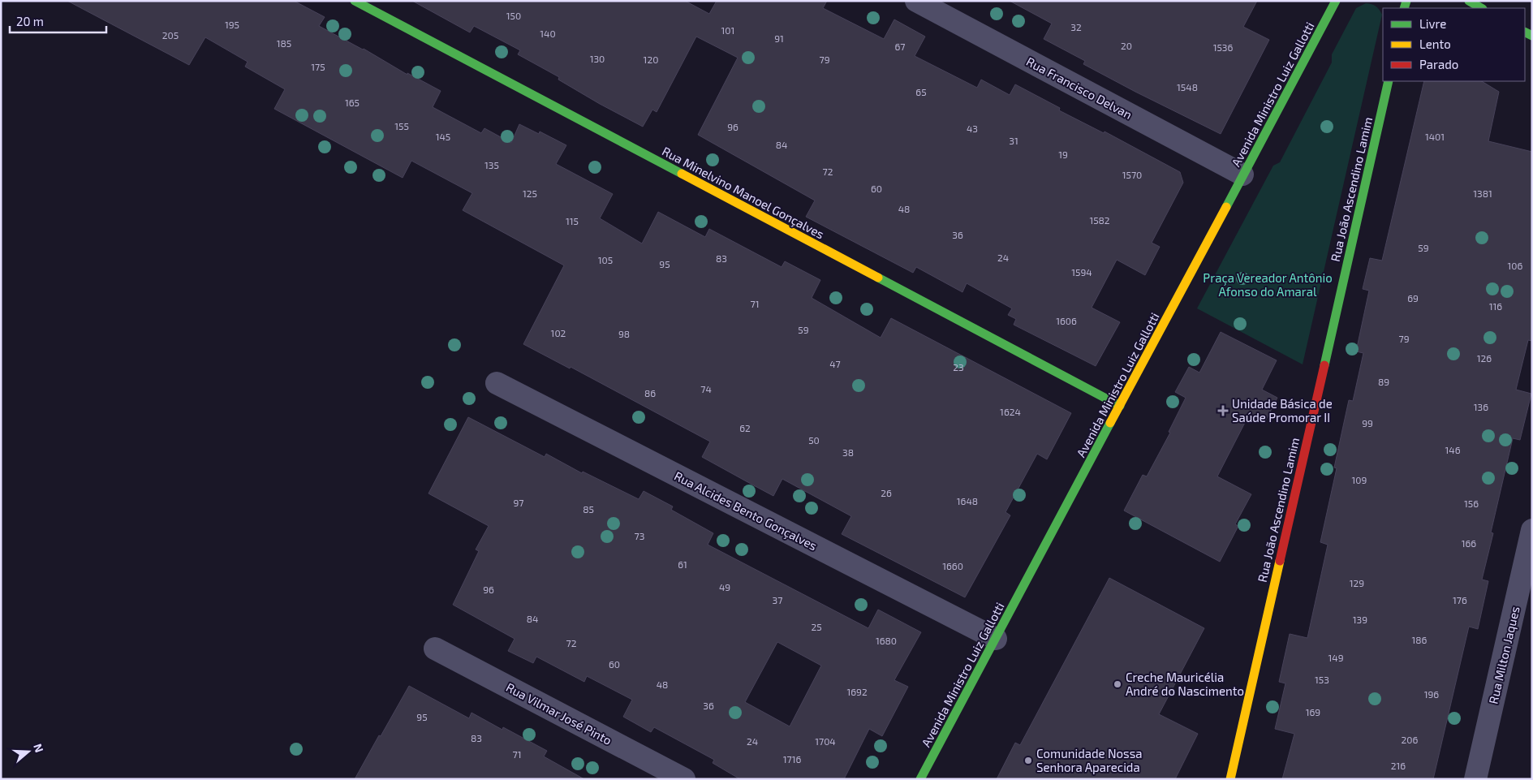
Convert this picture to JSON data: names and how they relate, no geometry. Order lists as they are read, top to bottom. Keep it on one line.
{"streets":{"street":["Rua Francisco Delvan","Avenida Ministro Luiz Gallotti","Rua João Ascendino Lamim","Rua Minelvino Manoel Gonçalves","Rua Alcides Bento Gonçalves","Rua Milton Jaques","Rua Vilmar José Pinto"]},"crossings":[["Rua Francisco Delvan","Avenida Ministro Luiz Gallotti"],["Avenida Ministro Luiz Gallotti","Rua Minelvino Manoel Gonçalves"],["Avenida Ministro Luiz Gallotti","Rua Alcides Bento Gonçalves"]],"parks":["Praça Vereador Antônio Afonso do Amaral"],"places":{"health":["Unidade Básica de Saúde Promorar II"],"other":["Creche Mauricélia André do Nascimento","Comunidade Nossa Senhora Aparecida"]},"house_numbers":["150","195","32","101","140","205","91","185","20","67","1536","130","120","79","175","1548","65","165","155","96","43","145","1401","31","84","19","135","72","1570","60","125","1381","48","1582","115","36","59","24","83","105","95","106","1594","69","71","116","1606","59","102","98","79","126","47","23","89","74","86","136","1624","99","62","50","146","38","109","26","1648","97","156","85","73","166","61","1660","129","49","96","37","176","84","139","25","186","1680","72","149","60","153","48","1692","196","36","169","95","83","206","24","1704","71","1716","216"],"legend":["Livre","Lento","Parado"],"scale_bar":"20 m","north":"right"}
